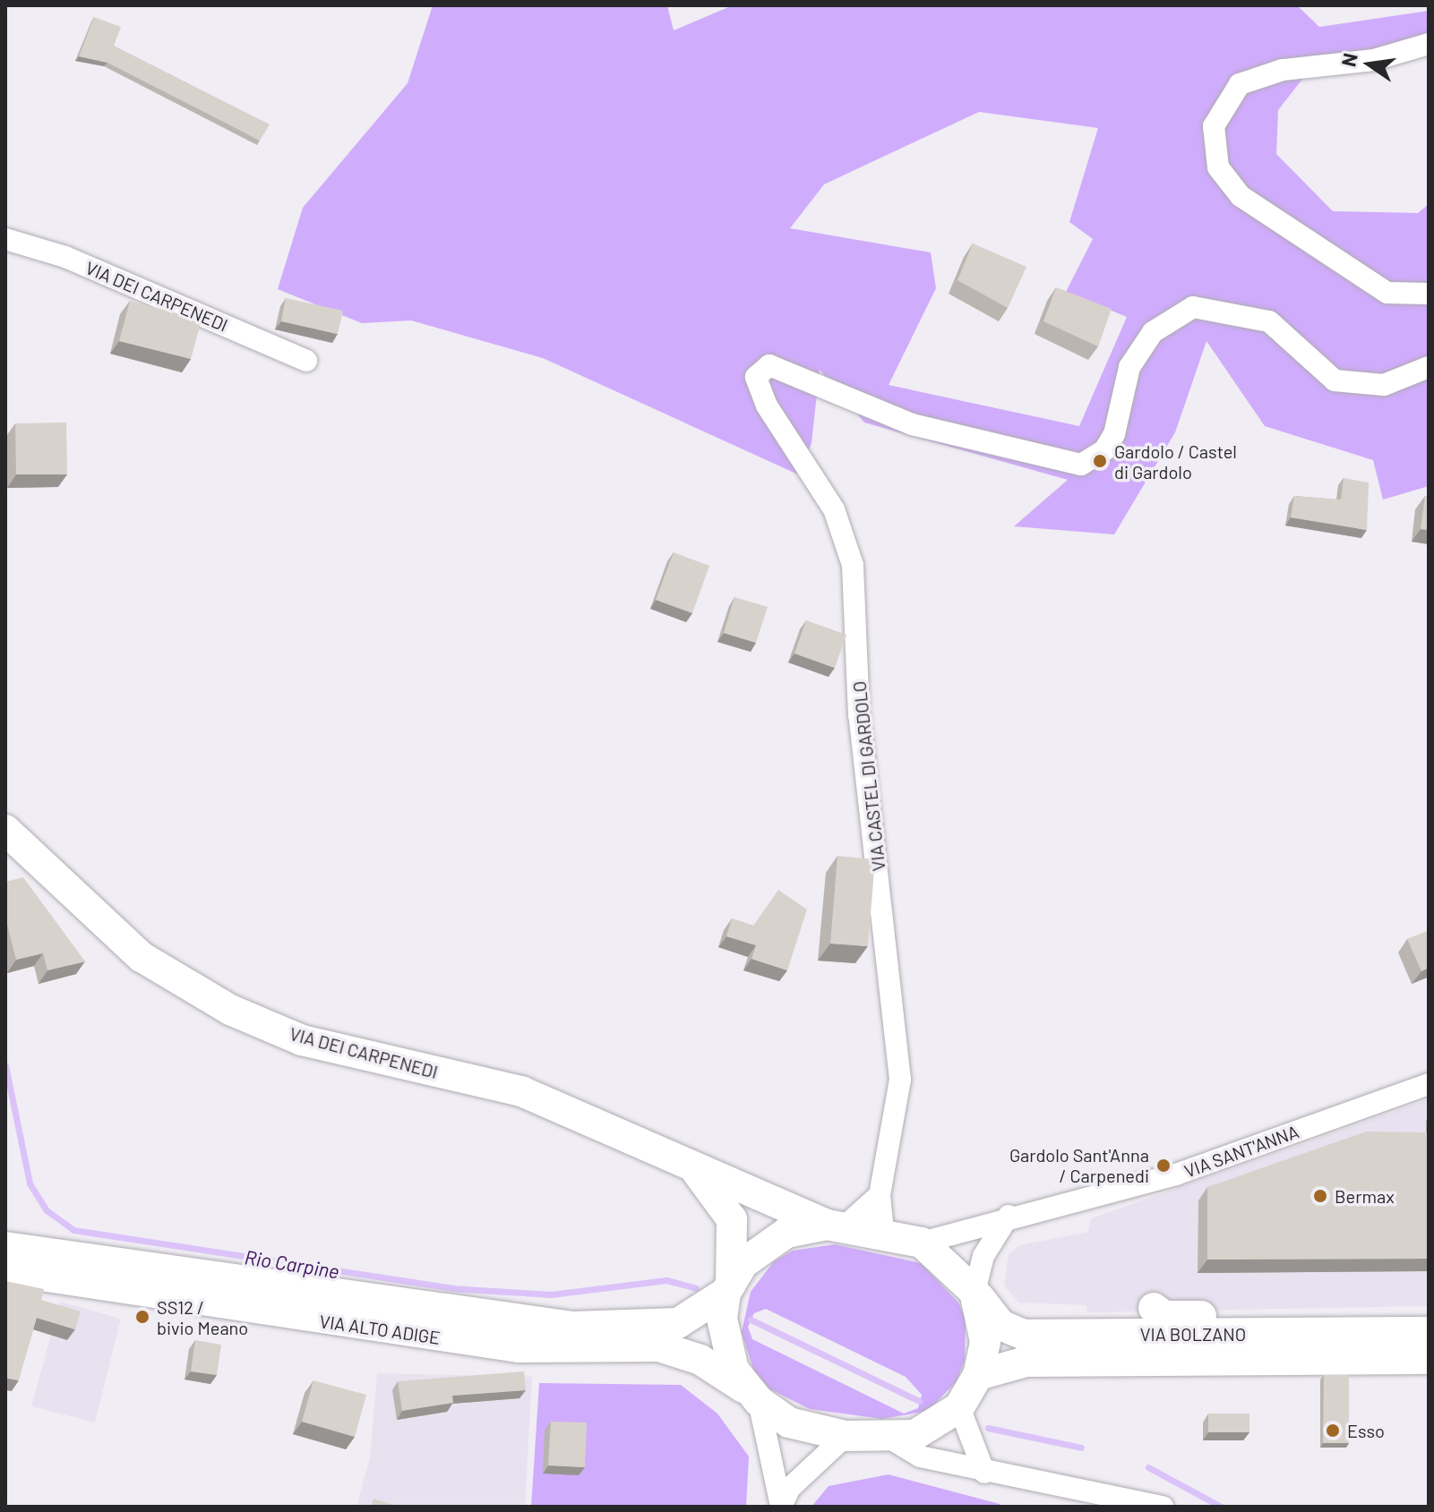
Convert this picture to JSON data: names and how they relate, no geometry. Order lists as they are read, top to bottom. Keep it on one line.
{"streets":{"main road":["VIA DEI CARPENEDI","VIA ALTO ADIGE","VIA BOLZANO"],"street":["VIA CASTEL DI GARDOLO","VIA SANT'ANNA"]},"crossings":[["VIA DEI CARPENEDI","VIA CASTEL DI GARDOLO"],["VIA DEI CARPENEDI","VIA SANT'ANNA"],["VIA DEI CARPENEDI","VIA ALTO ADIGE"],["VIA DEI CARPENEDI","VIA BOLZANO"],["VIA CASTEL DI GARDOLO","VIA SANT'ANNA"],["VIA CASTEL DI GARDOLO","VIA ALTO ADIGE"],["VIA CASTEL DI GARDOLO","VIA BOLZANO"],["VIA SANT'ANNA","VIA ALTO ADIGE"],["VIA SANT'ANNA","VIA BOLZANO"],["VIA ALTO ADIGE","VIA BOLZANO"]],"water":["Rio Carpine"],"places":["Gardolo / Castel di Gardolo","Gardolo Sant'Anna / Carpenedi","Bermax","SS12 / bivio Meano","Esso"],"north":"left"}
